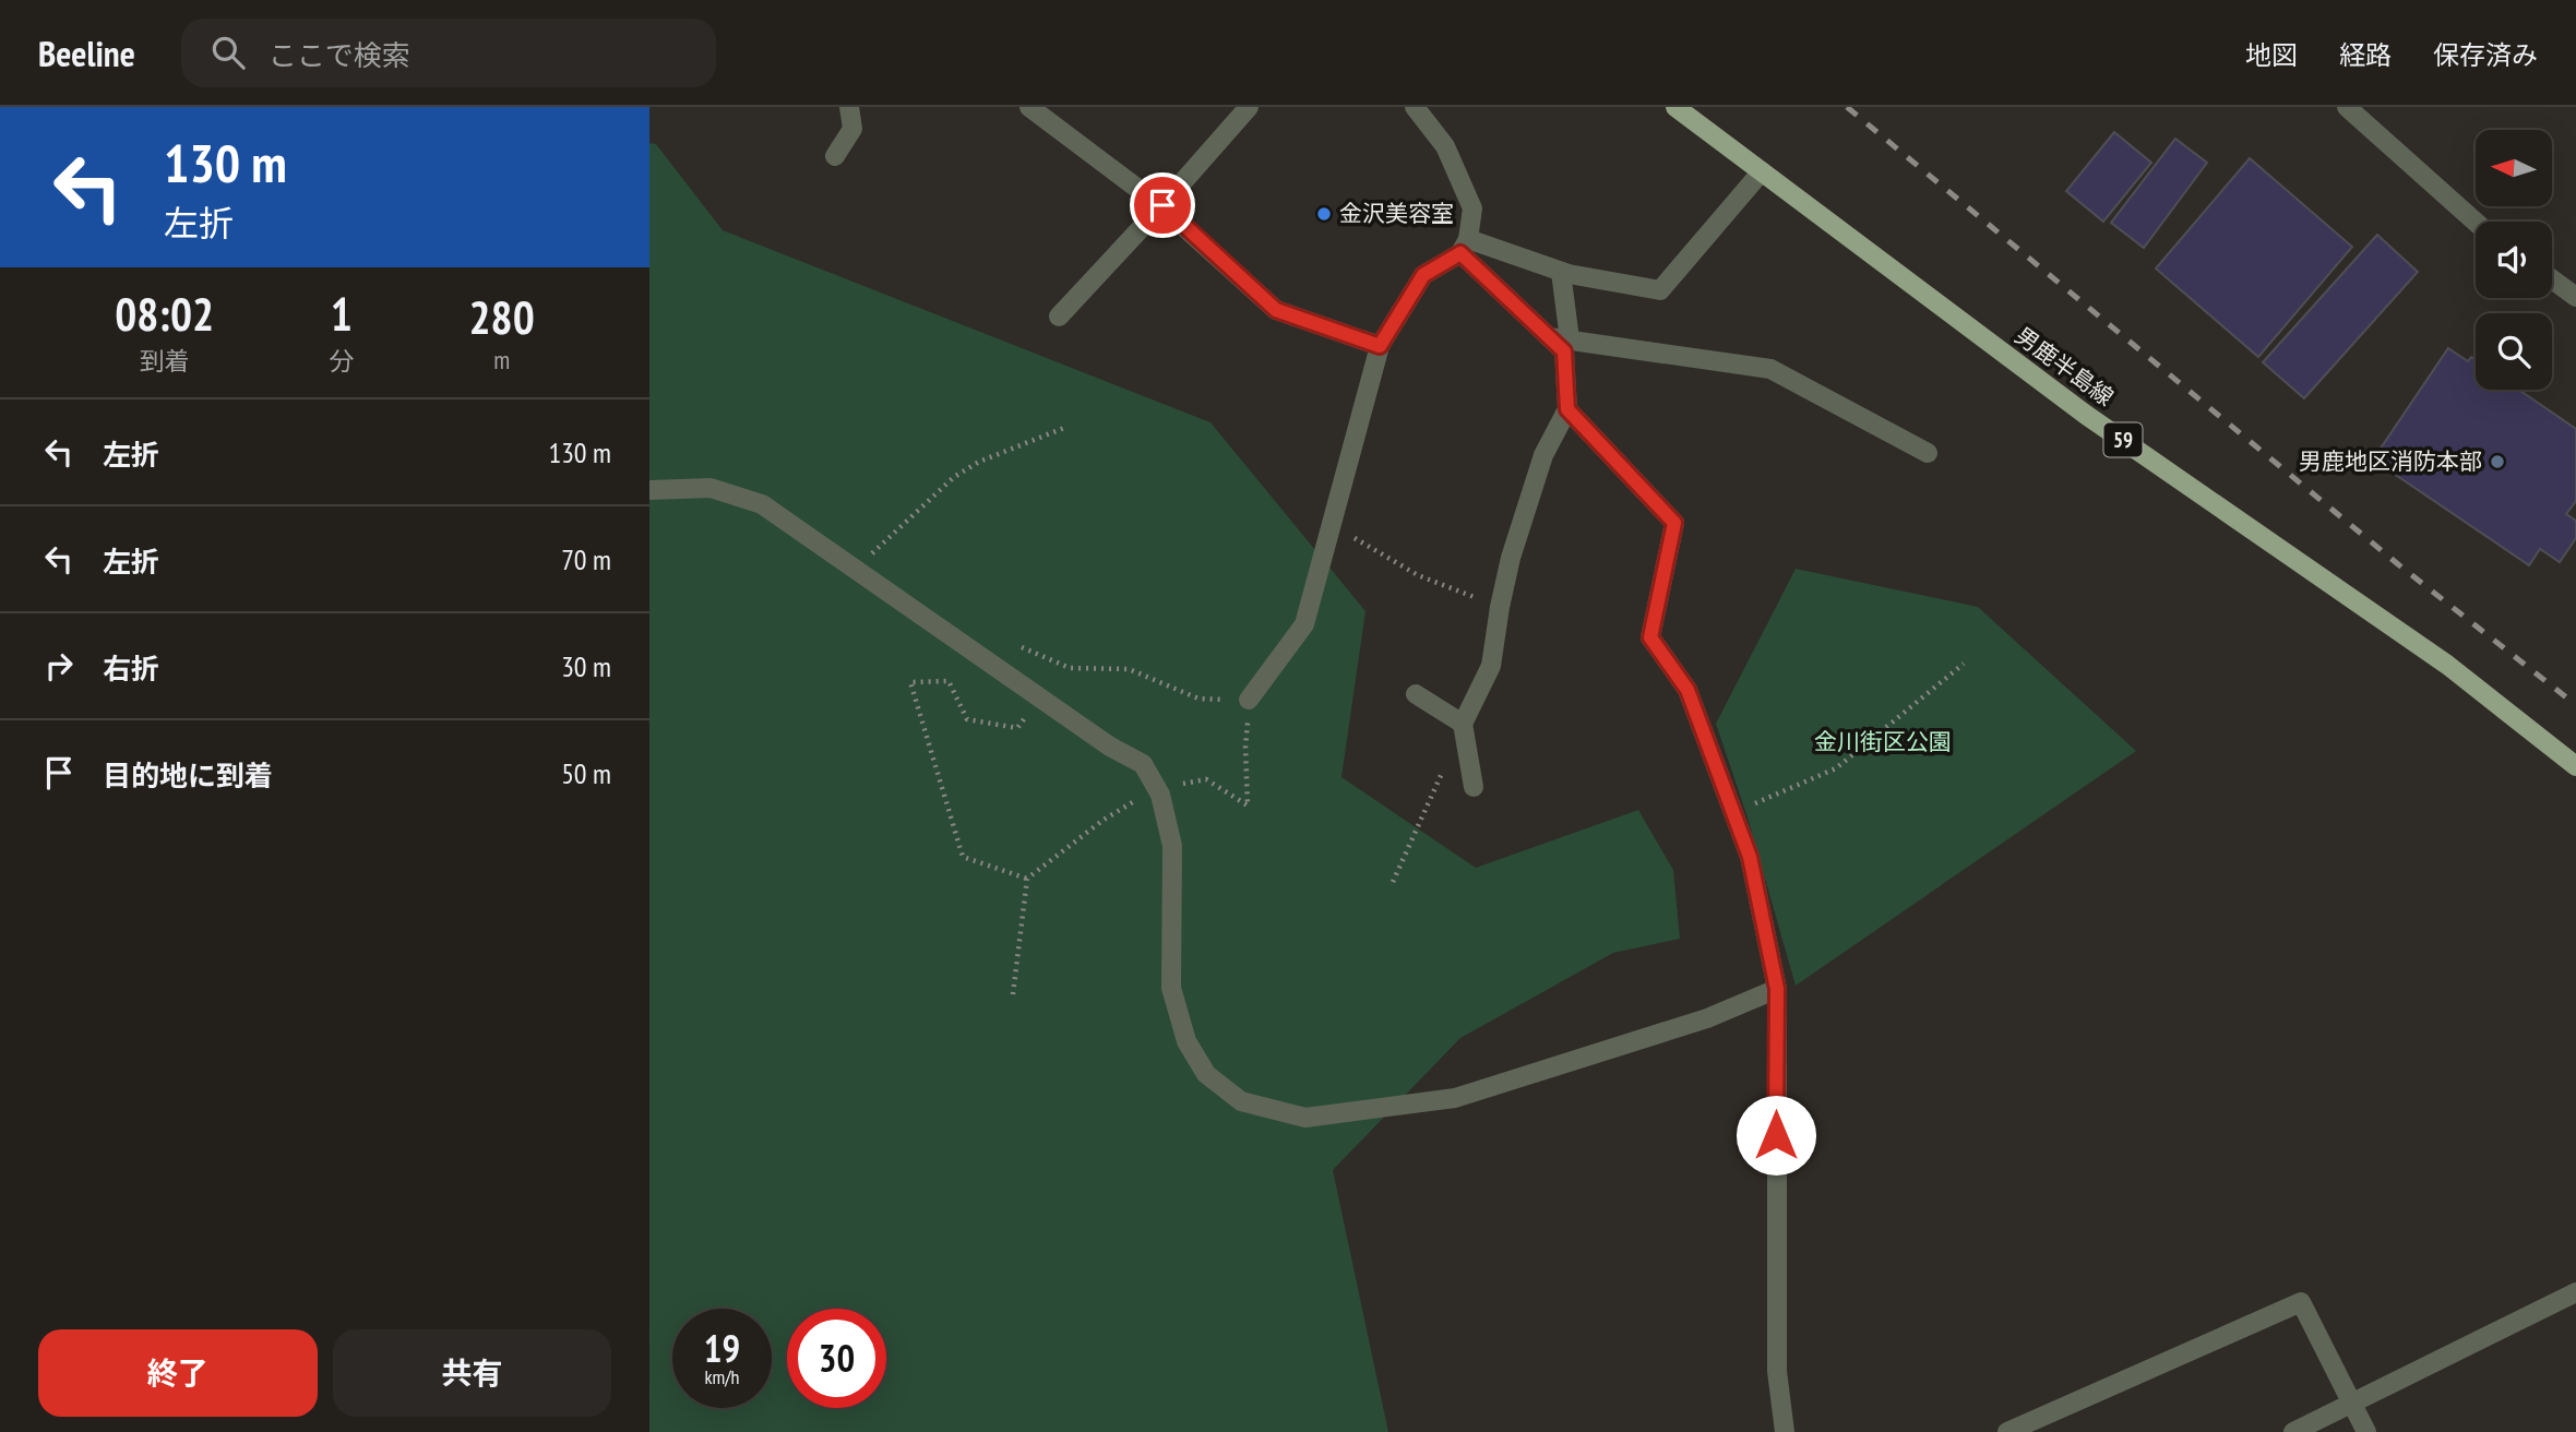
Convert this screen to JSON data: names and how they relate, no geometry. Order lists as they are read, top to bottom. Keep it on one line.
{"streets":{"main road":["男鹿半島線","59"]},"parks":["金川街区公園"],"places":["金沢美容室","男鹿地区消防本部"],"north":"left","page":{"header":"Beeline","search":"ここで検索","nav":["地図","経路","保存済み"],"turn":["130 m","左折"],"eta":["08:02","到着","1","分","280","m"],"list":[{"name":"左折","value":"130 m"},{"name":"左折","value":"70 m"},{"name":"右折","value":"30 m"},{"name":"目的地に到着","value":"50 m"}],"speed":"19 km/h","limit":"30","buttons":["終了","共有"]}}
